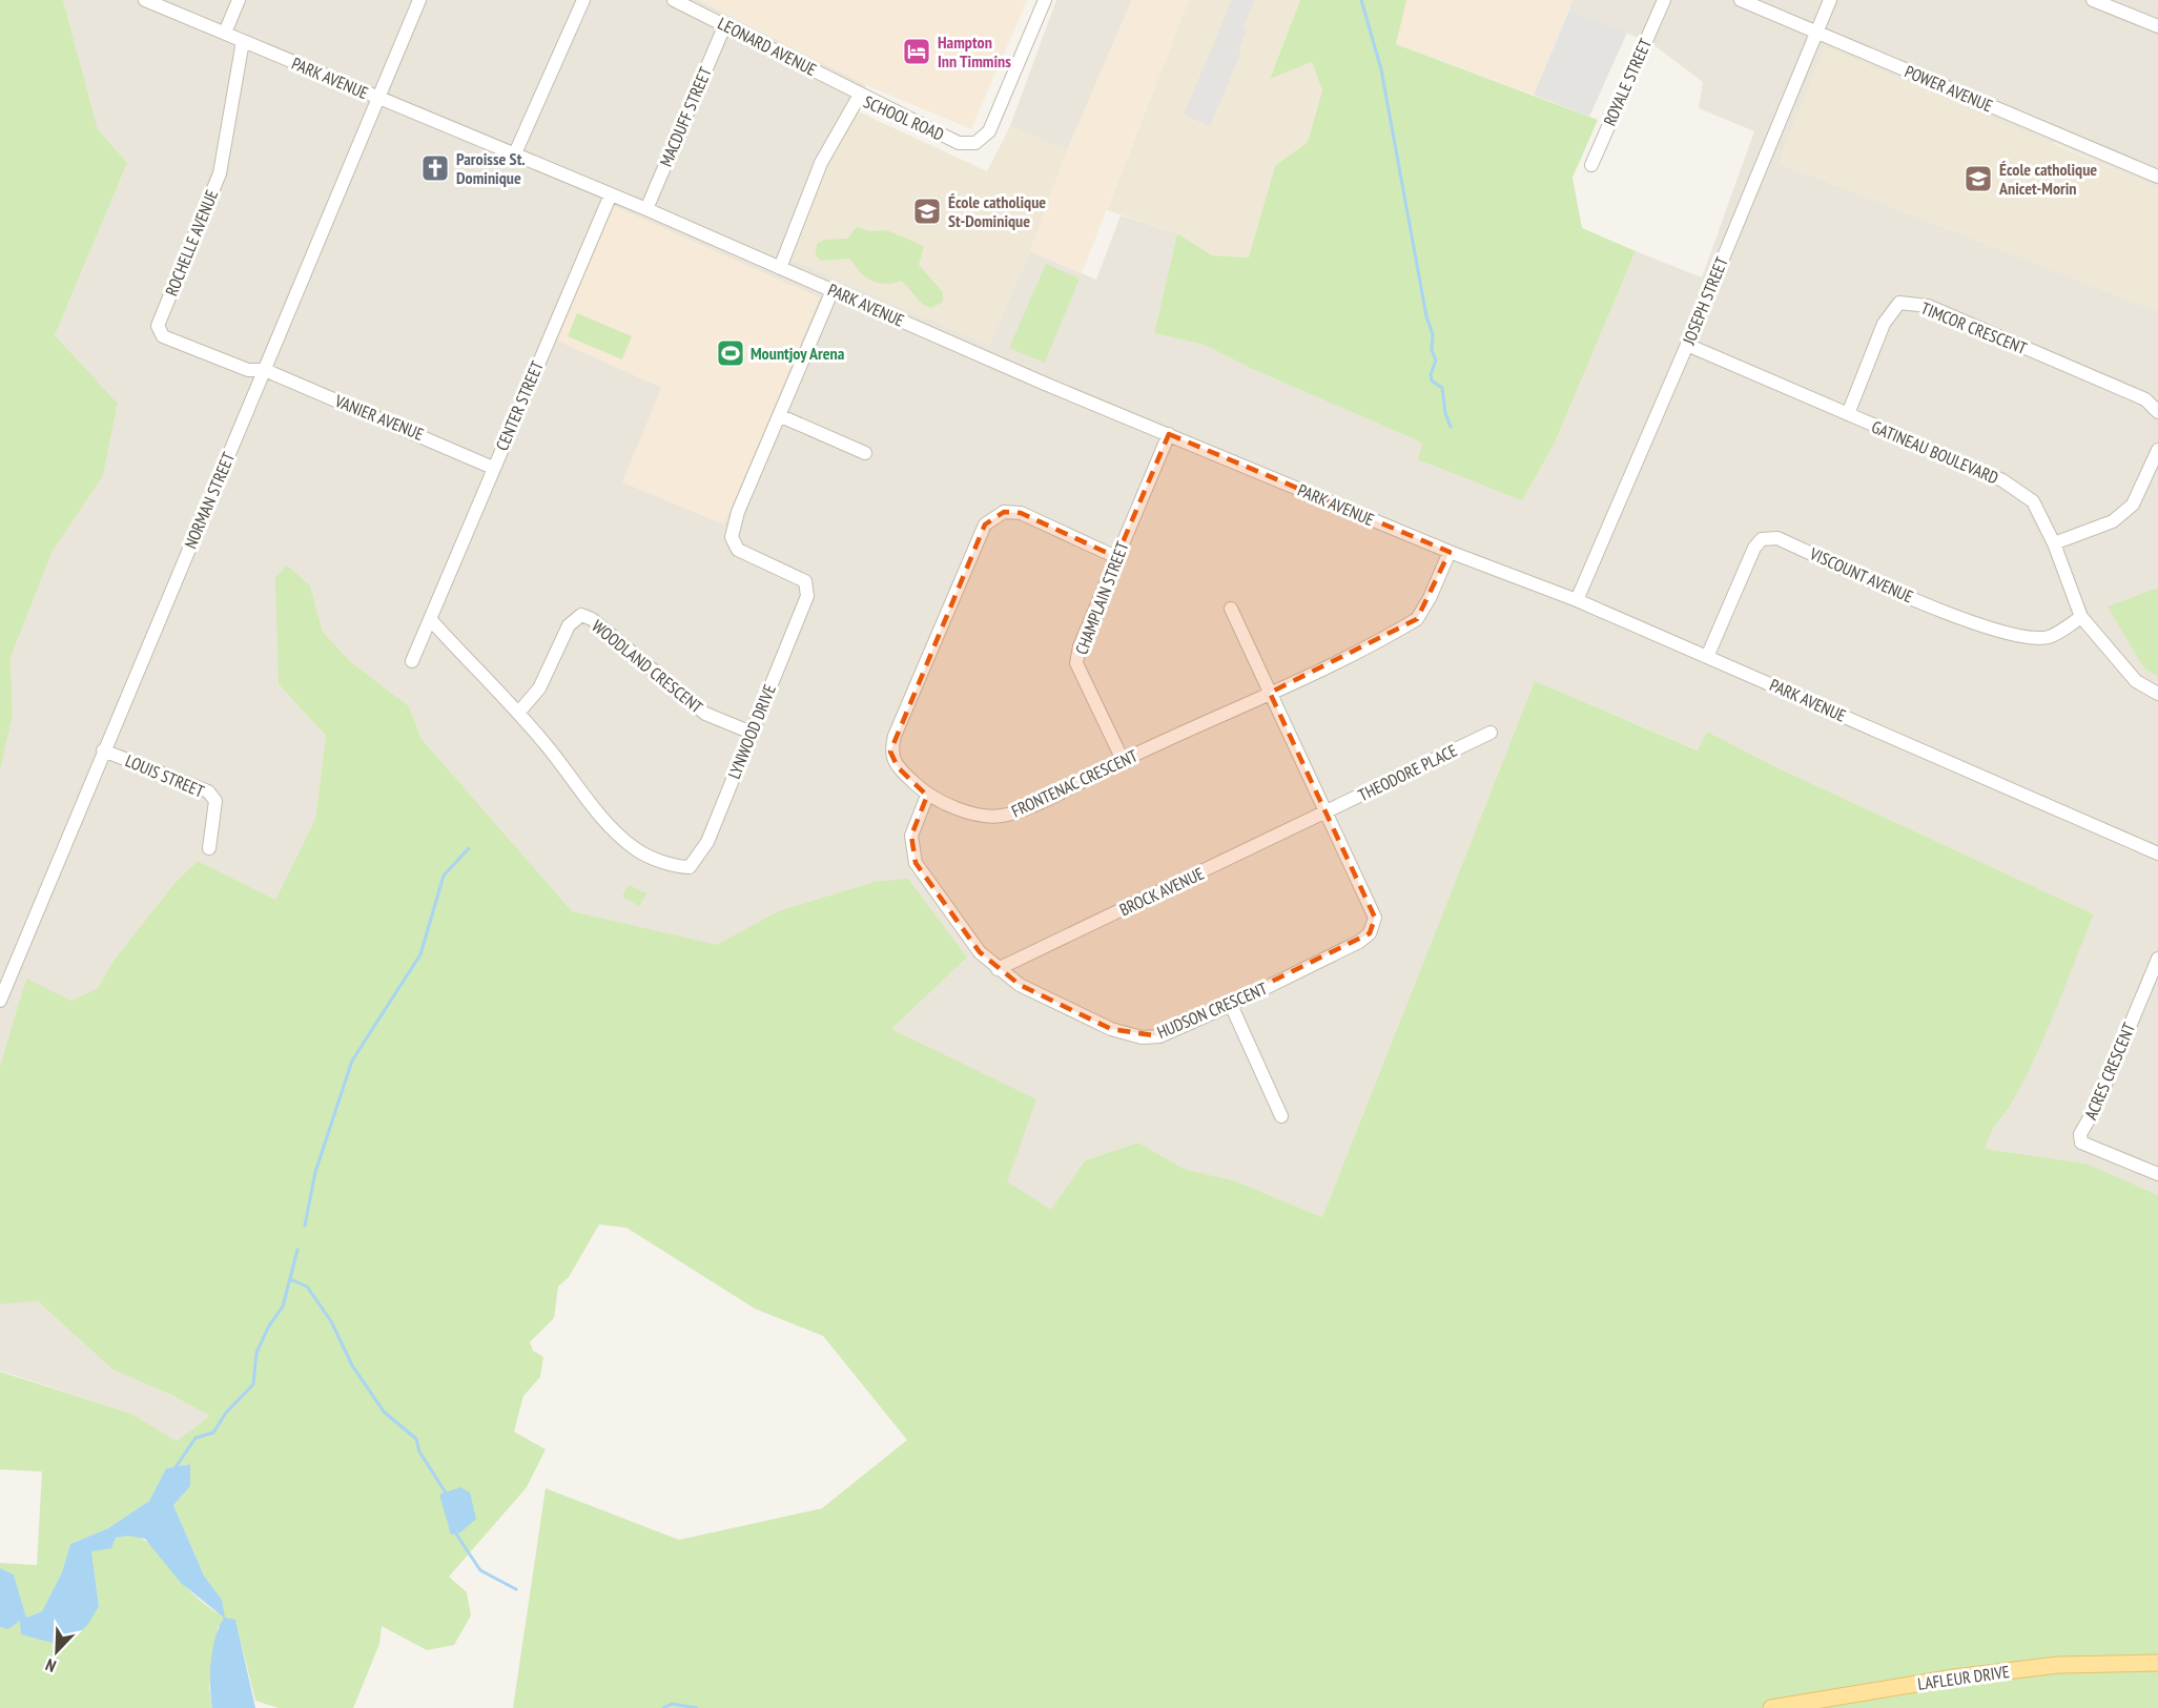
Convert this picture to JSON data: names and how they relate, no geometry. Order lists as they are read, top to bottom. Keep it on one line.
{"streets":{"main road":["LAFLEUR DRIVE"],"street":["LEONARD AVENUE","PARK AVENUE","ROYALE STREET","POWER AVENUE","MACDUFF STREET","SCHOOL ROAD","ROCHELLE AVENUE","JOSEPH STREET","TIMCOR CRESCENT","CENTER STREET","VANIER AVENUE","GATINEAU BOULEVARD","NORMAN STREET","VISCOUNT AVENUE","CHAMPLAIN STREET","WOODLAND CRESCENT","LYNWOOD DRIVE","THEODORE PLACE","LOUIS STREET","FRONTENAC CRESCENT","BROCK AVENUE","HUDSON CRESCENT","ACRES CRESCENT"]},"crossings":[["LEONARD AVENUE","MACDUFF STREET"],["LEONARD AVENUE","SCHOOL ROAD"],["PARK AVENUE","MACDUFF STREET"],["PARK AVENUE","SCHOOL ROAD"],["PARK AVENUE","ROCHELLE AVENUE"],["PARK AVENUE","JOSEPH STREET"],["PARK AVENUE","CENTER STREET"],["PARK AVENUE","NORMAN STREET"],["PARK AVENUE","VISCOUNT AVENUE"],["PARK AVENUE","CHAMPLAIN STREET"],["PARK AVENUE","LYNWOOD DRIVE"],["PARK AVENUE","FRONTENAC CRESCENT"],["POWER AVENUE","JOSEPH STREET"],["ROCHELLE AVENUE","VANIER AVENUE"],["ROCHELLE AVENUE","NORMAN STREET"],["JOSEPH STREET","GATINEAU BOULEVARD"],["TIMCOR CRESCENT","GATINEAU BOULEVARD"],["CENTER STREET","VANIER AVENUE"],["CENTER STREET","LYNWOOD DRIVE"],["VANIER AVENUE","NORMAN STREET"],["GATINEAU BOULEVARD","VISCOUNT AVENUE"],["NORMAN STREET","LOUIS STREET"],["CHAMPLAIN STREET","FRONTENAC CRESCENT"],["WOODLAND CRESCENT","LYNWOOD DRIVE"],["THEODORE PLACE","BROCK AVENUE"],["THEODORE PLACE","HUDSON CRESCENT"],["FRONTENAC CRESCENT","HUDSON CRESCENT"],["BROCK AVENUE","HUDSON CRESCENT"]],"places":{"hotel":["Hampton Inn Timmins"],"church":["Paroisse St. Dominique"],"school or university":["École catholique Anicet-Morin","École catholique St-Dominique"],"sports":["Mountjoy Arena"]},"north":"bottom left"}
